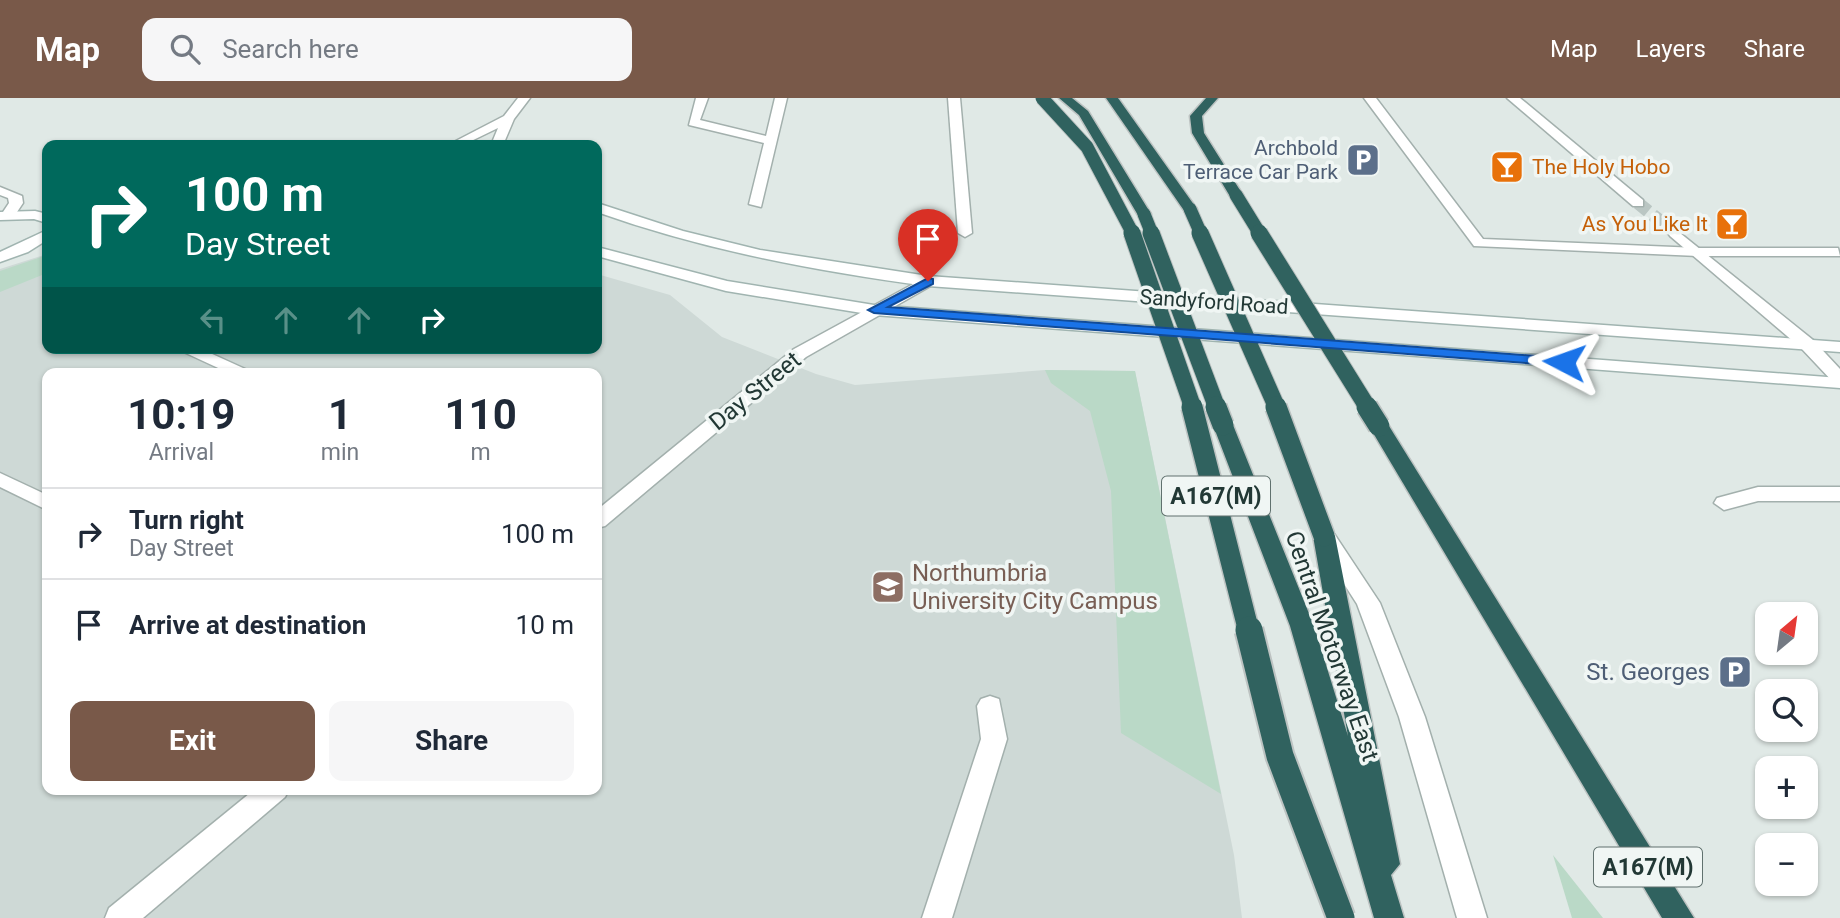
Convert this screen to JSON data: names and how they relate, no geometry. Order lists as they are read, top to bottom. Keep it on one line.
{"streets":{"highway":["A167(M)","Central Motorway East"],"main road":["Sandyford Road","Day Street"]},"crossings":[["Sandyford Road","Day Street"]],"places":{"parking":["Archbold Terrace Car Park","St. Georges"],"bar":["The Holy Hobo","As You Like It"],"school or university":["Northumbria University City Campus"]},"north":"top right","page":{"header":"Map","search":"Search here","nav":["Map","Layers","Share"],"turn":["100 m","Day Street"],"eta":["10:19","Arrival","1","min","110","m"],"list":[{"name":"Turn right","note":"Day Street","value":"100 m"},{"name":"Arrive at destination","value":"10 m"}],"map_buttons":["+","−"],"buttons":["Exit","Share"]}}
